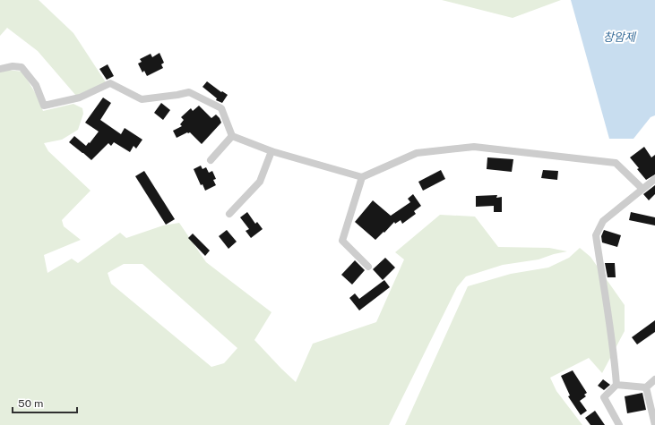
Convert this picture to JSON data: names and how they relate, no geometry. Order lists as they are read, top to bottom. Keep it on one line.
{"water":["창암제"],"scale_bar":"50 m"}
